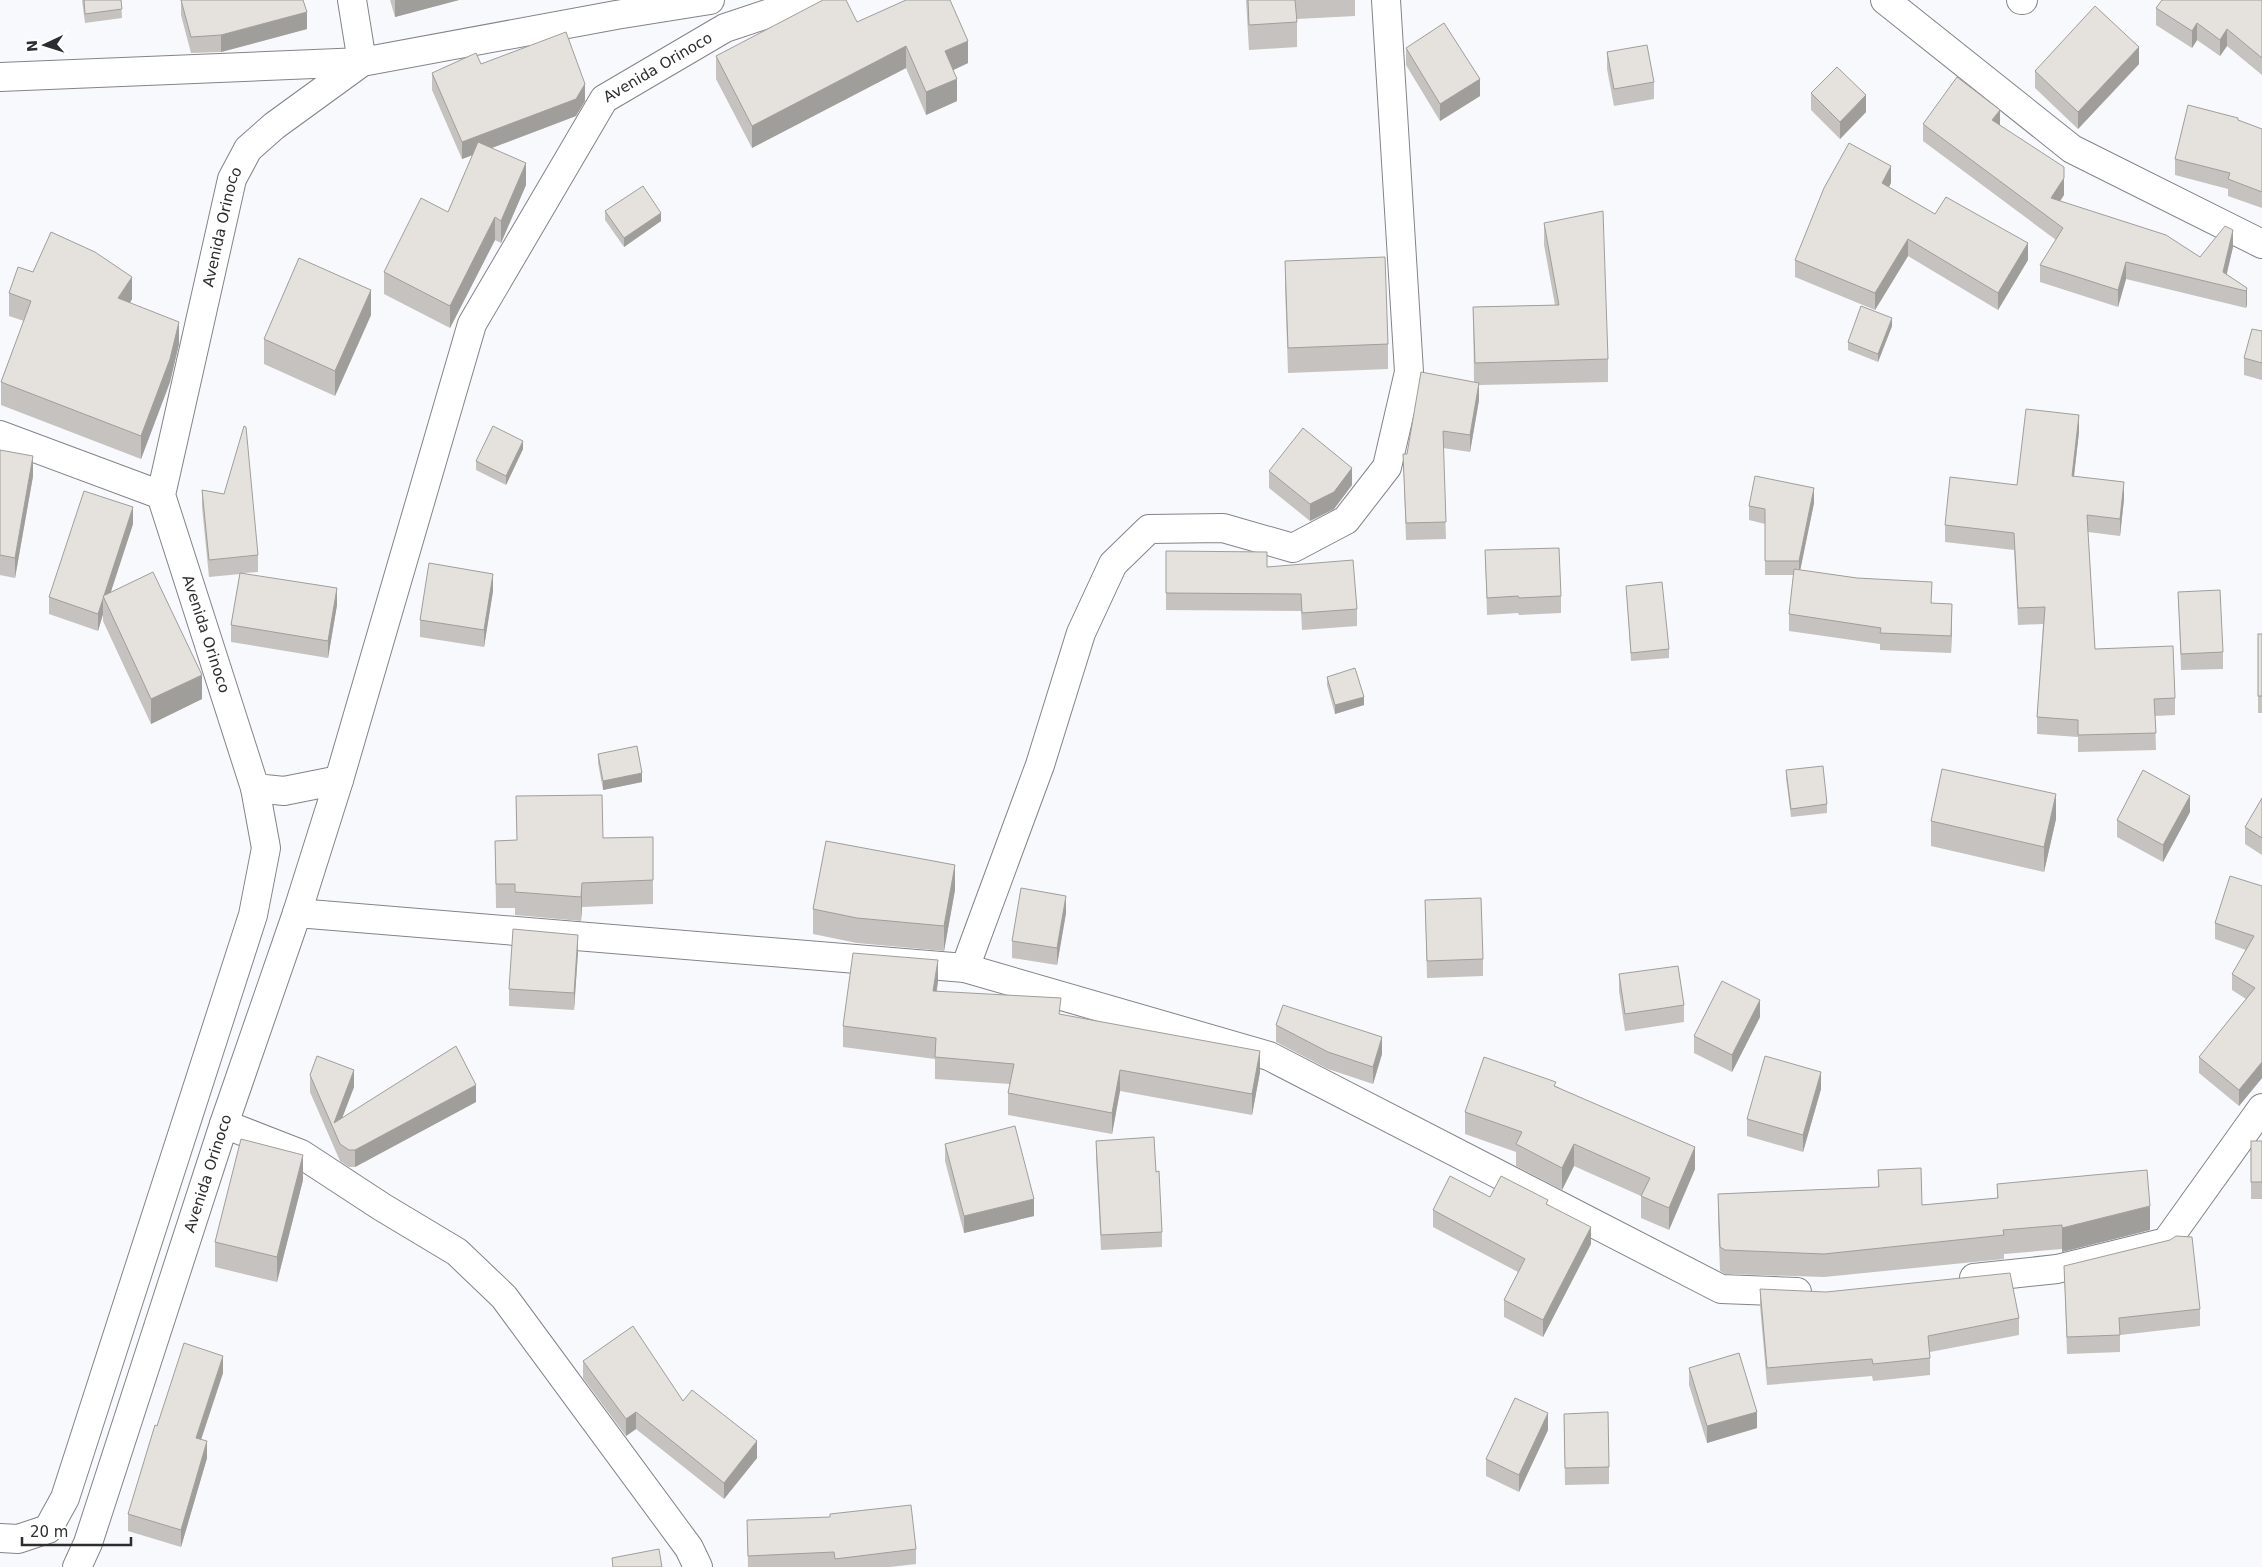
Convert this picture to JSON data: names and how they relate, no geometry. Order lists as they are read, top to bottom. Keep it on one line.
{"streets":{"street":["Avenida Orinoco"]},"scale_bar":"20 m","north":"left"}
